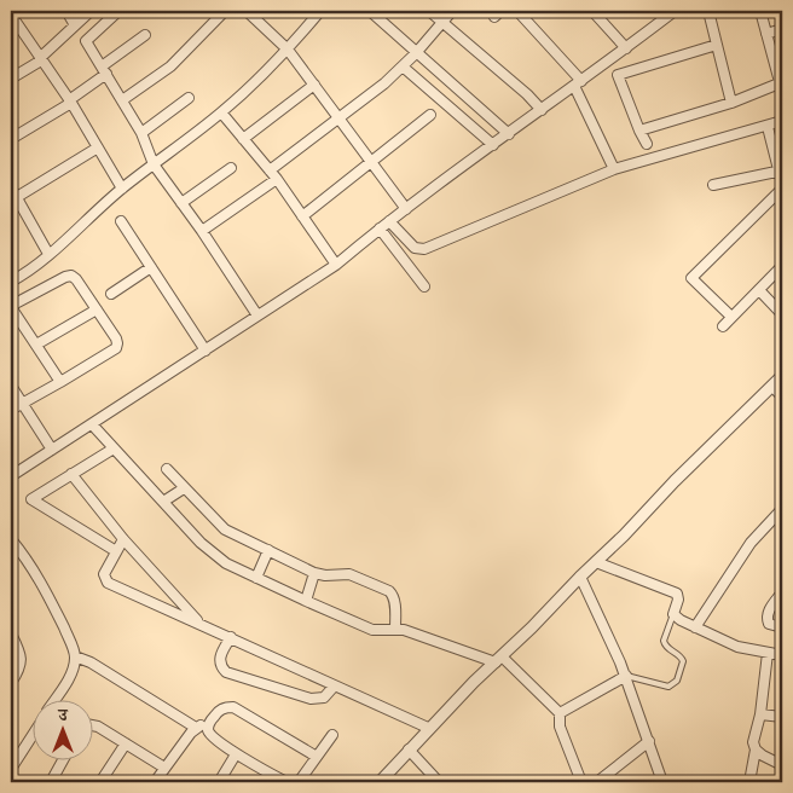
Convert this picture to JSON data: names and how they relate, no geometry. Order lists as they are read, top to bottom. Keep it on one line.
{"north":"top"}
